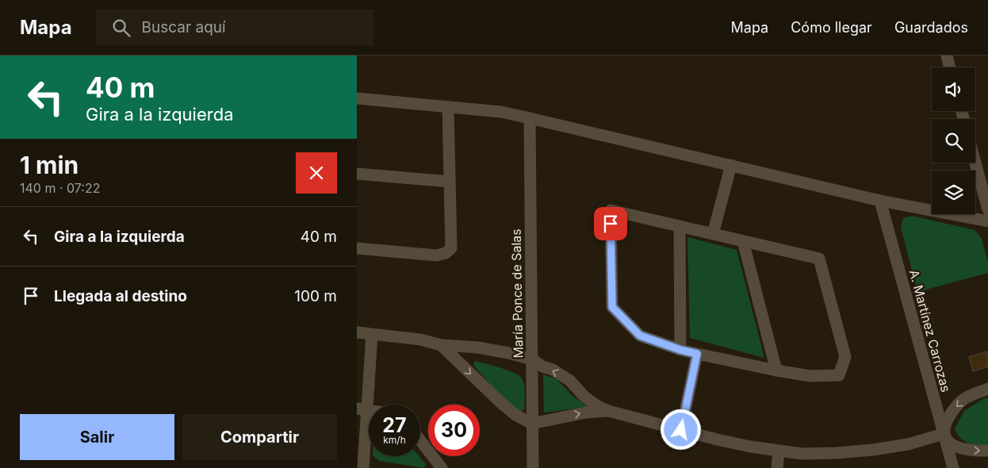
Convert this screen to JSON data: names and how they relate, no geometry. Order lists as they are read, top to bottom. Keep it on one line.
{"streets":{"street":["María Ponce de Salas","A. Martínez Carrozas"]},"page":{"header":"Mapa","search":"Buscar aquí","nav":["Mapa","Cómo llegar","Guardados"],"turn":["40 m","Gira a la izquierda"],"heading":["1 min","140 m · 07:22"],"list":[{"name":"Gira a la izquierda","value":"40 m"},{"name":"Llegada al destino","value":"100 m"}],"speed":"27 km/h","limit":"30","buttons":["Salir","Compartir"]}}
